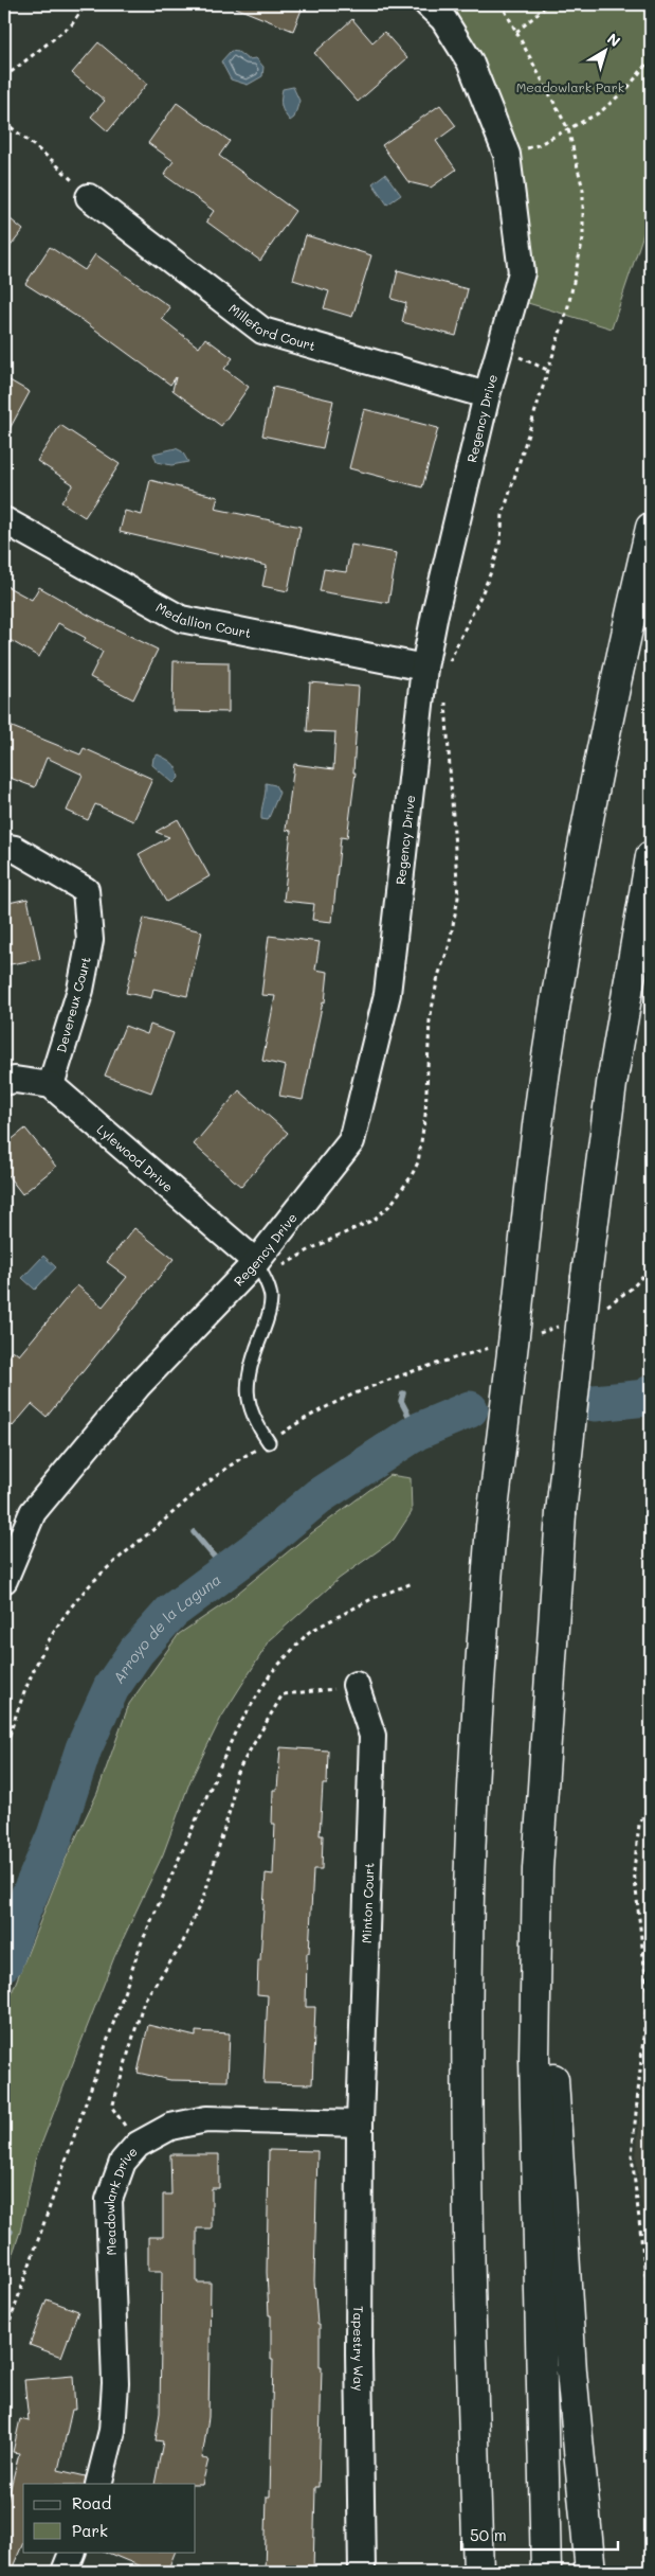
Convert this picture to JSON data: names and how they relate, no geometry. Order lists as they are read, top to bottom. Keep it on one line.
{"streets":{"street":["Milleford Court","Regency Drive","Medallion Court","Devereux Court","Lylewood Drive","Minton Court","Meadowlark Drive","Tapestry Way"]},"crossings":[["Milleford Court","Regency Drive"],["Regency Drive","Medallion Court"],["Regency Drive","Lylewood Drive"],["Devereux Court","Lylewood Drive"],["Minton Court","Meadowlark Drive"],["Minton Court","Tapestry Way"],["Meadowlark Drive","Tapestry Way"]],"water":["Arroyo de la Laguna"],"parks":["Meadowlark Park"],"legend":["Road","Park"],"scale_bar":"50 m","north":"top right"}
